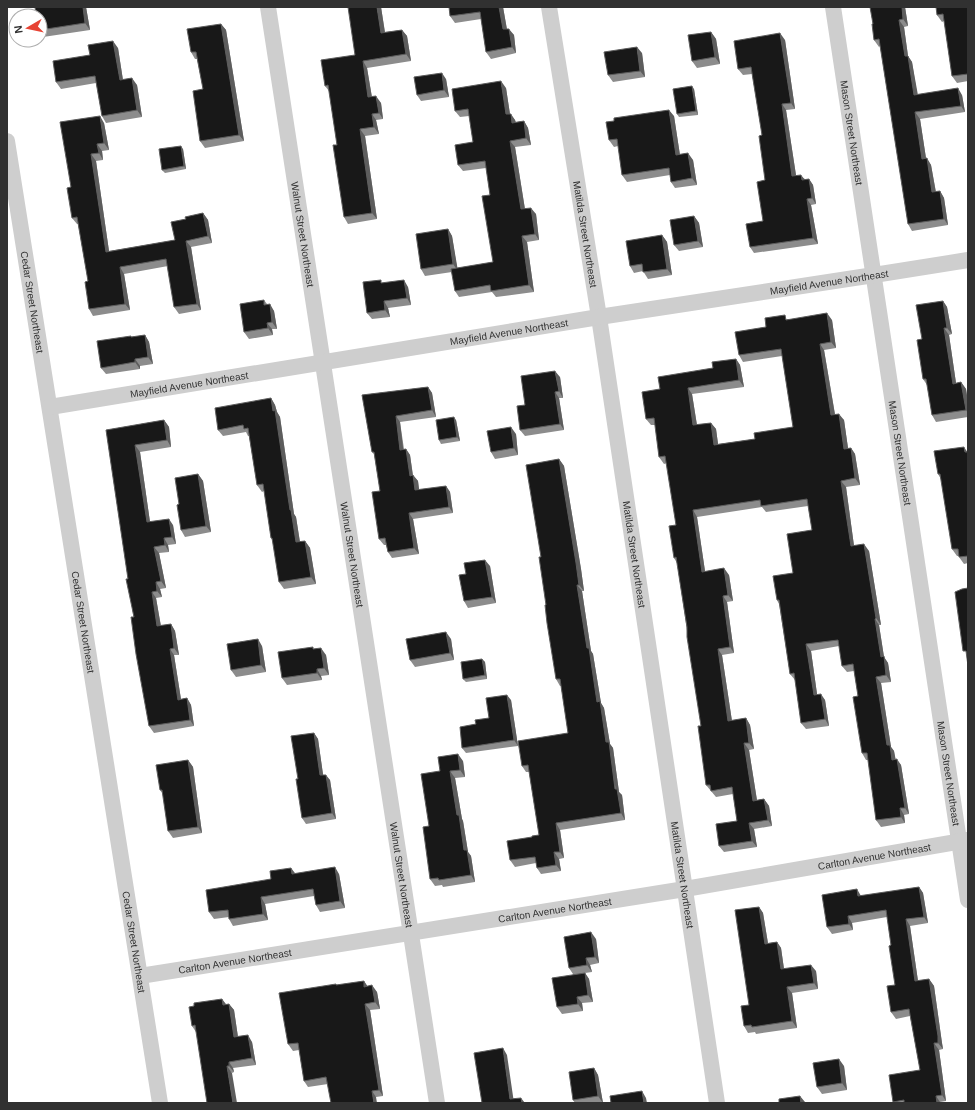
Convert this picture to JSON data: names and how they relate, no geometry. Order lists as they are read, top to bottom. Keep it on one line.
{"streets":{"street":["Mason Street Northeast","Matilda Street Northeast","Walnut Street Northeast","Mayfield Avenue Northeast","Cedar Street Northeast","Carlton Avenue Northeast"]},"crossings":[["Mason Street Northeast","Mayfield Avenue Northeast"],["Mason Street Northeast","Carlton Avenue Northeast"],["Matilda Street Northeast","Mayfield Avenue Northeast"],["Matilda Street Northeast","Carlton Avenue Northeast"],["Walnut Street Northeast","Mayfield Avenue Northeast"],["Walnut Street Northeast","Carlton Avenue Northeast"],["Mayfield Avenue Northeast","Cedar Street Northeast"],["Cedar Street Northeast","Carlton Avenue Northeast"]],"north":"left"}
